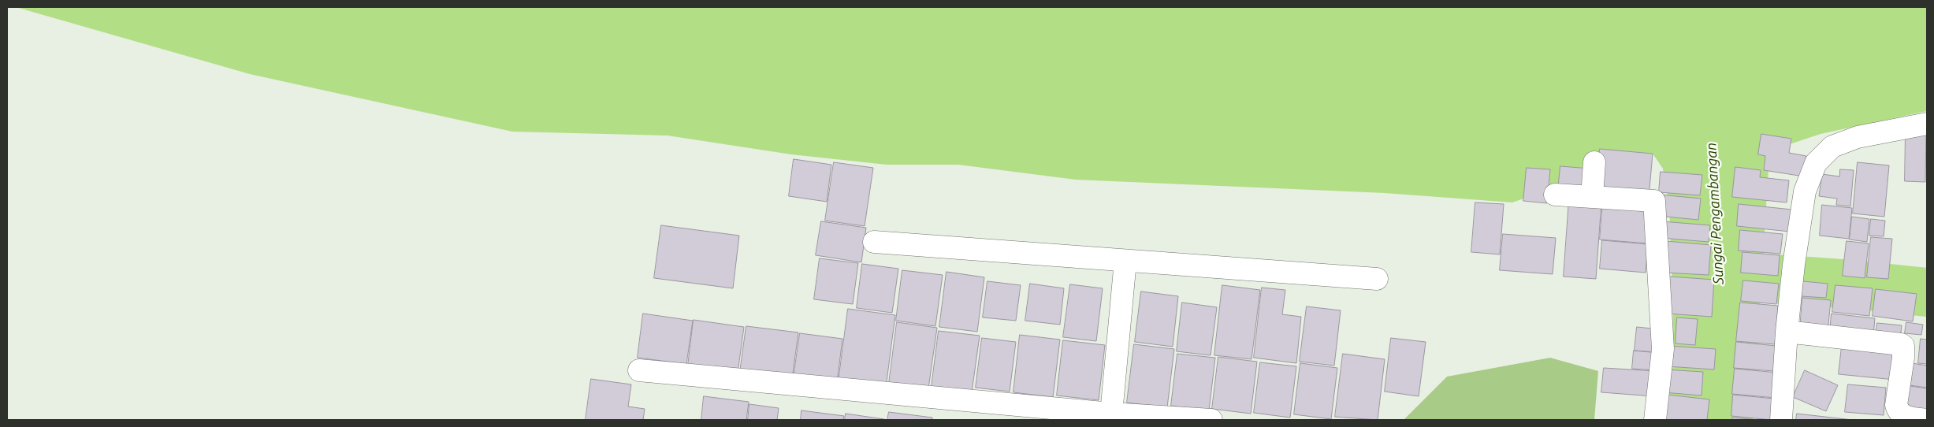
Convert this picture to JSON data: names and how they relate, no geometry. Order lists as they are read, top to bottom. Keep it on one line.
{"water":["Sungai Pengambangan"]}
